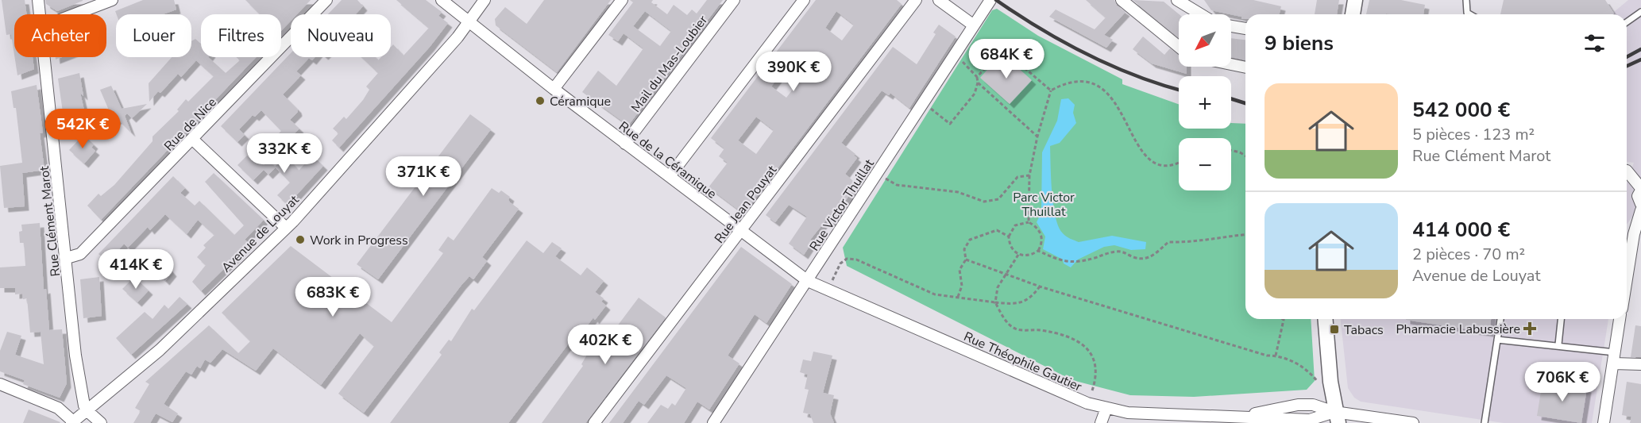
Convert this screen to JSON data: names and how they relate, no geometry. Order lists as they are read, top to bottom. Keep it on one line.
{"streets":{"street":["Mail du Mas-Loubier","Rue de Nice","Rue de la Céramique","Rue Jean Pouyat","Rue Victor Thuillat","Rue Clément Marot","Avenue de Louyat","Rue Théophile Gautier"]},"crossings":[["Mail du Mas-Loubier","Rue de la Céramique"],["Rue de Nice","Rue Clément Marot"],["Rue de la Céramique","Rue Jean Pouyat"],["Rue de la Céramique","Rue Victor Thuillat"],["Rue de la Céramique","Avenue de Louyat"],["Rue de la Céramique","Rue Théophile Gautier"],["Rue Victor Thuillat","Rue Théophile Gautier"],["Rue Clément Marot","Avenue de Louyat"]],"parks":["Parc Victor Thuillat"],"places":{"other":["Céramique","Work in Progress"],"health":["Pharmacie Labussière"],"transit":["Tabacs"]},"north":"bottom left","page":{"map_buttons":["+","−"],"chip":["Acheter","Louer","Filtres","Nouveau"],"heading":"9 biens","price":["684K €","390K €","542K €","332K €","371K €","414K €","683K €","402K €","706K €"],"list":[{"name":"542 000 €","note":"5 pièces · 123 m² · Rue Clément Marot"},{"name":"414 000 €","note":"2 pièces · 70 m² · Avenue de Louyat"}]}}
